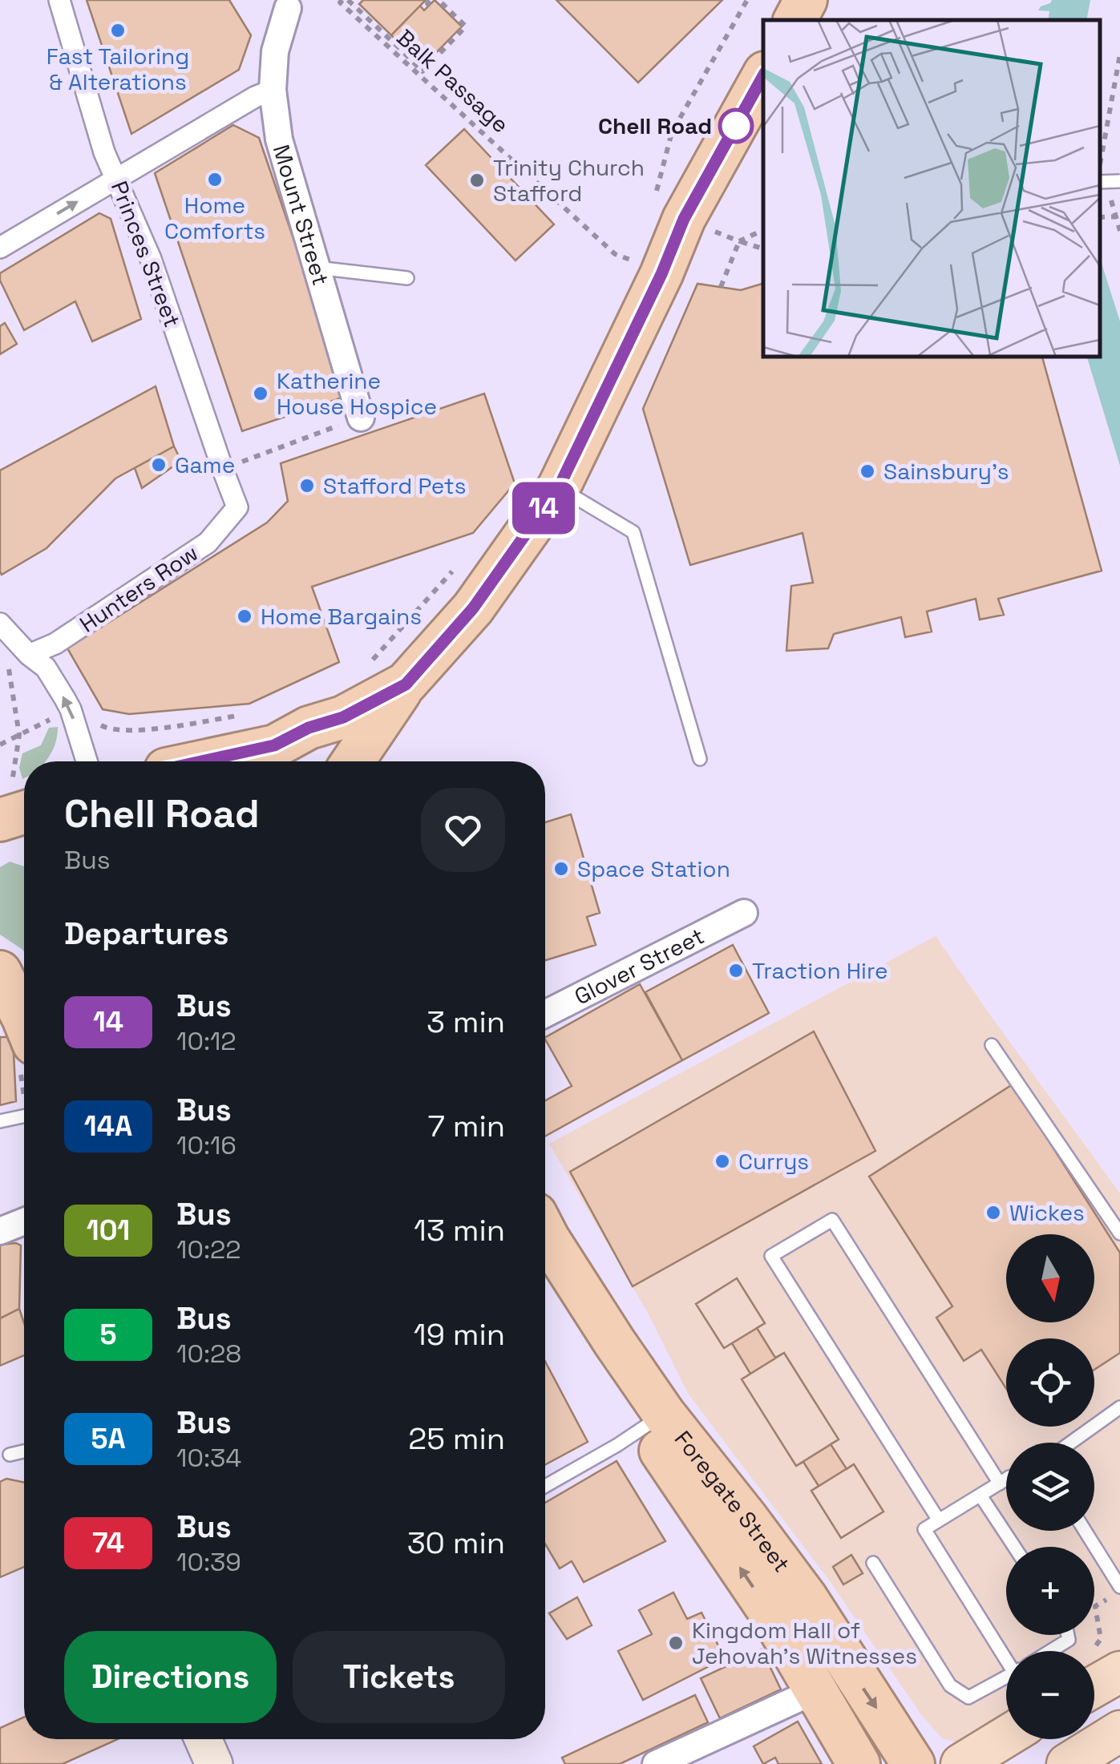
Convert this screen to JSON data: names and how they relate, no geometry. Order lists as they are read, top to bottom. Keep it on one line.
{"streets":{"highway":["Foregate Street"],"street":["Mount Street","Princes Street","Hunters Row","Glover Street"],"path":["Balk Passage"]},"crossings":[["Princes Street","Hunters Row"]],"places":["Fast Tailoring & Alterations","Chell Road","Home Comforts","Trinity Church Stafford","Katherine House Hospice","Game","Sainsbury's","Stafford Pets","Home Bargains","Space Station","Traction Hire","Currys","Wickes","Kingdom Hall of Jehovah's Witnesses"],"lines":["bus line 14"],"north":"bottom","page":{"on_map":"14","heading":[["Chell Road","Bus"],"Departures"],"list":[{"mark":"14","name":"Bus","note":"10:12","value":"3 min"},{"mark":"14A","name":"Bus","note":"10:16","value":"7 min"},{"mark":"101","name":"Bus","note":"10:22","value":"13 min"},{"mark":"5","name":"Bus","note":"10:28","value":"19 min"},{"mark":"5A","name":"Bus","note":"10:34","value":"25 min"},{"mark":"74","name":"Bus","note":"10:39","value":"30 min"}],"map_buttons":["+","−"],"buttons":["Directions","Tickets"]}}
